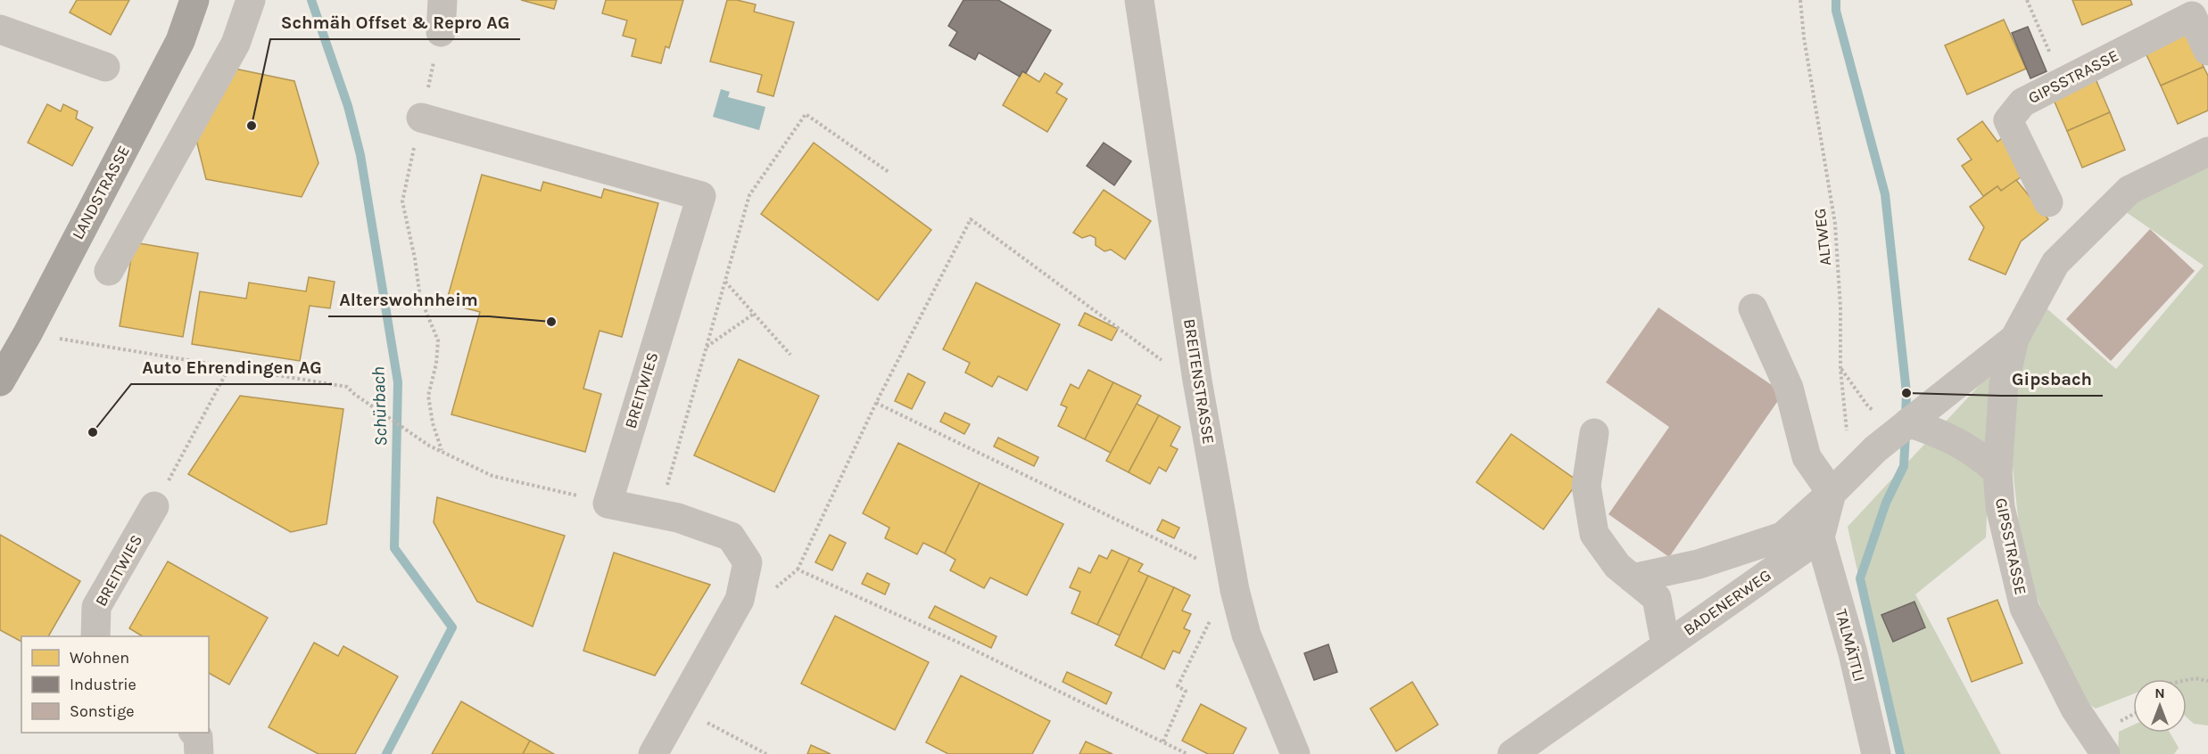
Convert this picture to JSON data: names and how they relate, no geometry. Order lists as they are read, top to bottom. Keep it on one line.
{"streets":{"main road":["LANDSTRASSE"],"street":["GIPSSTRASSE","BREITENSTRASSE","BREITWIES","BADENERWEG","TALMÄTTLI"],"path":["ALTWEG"]},"crossings":[["BADENERWEG","TALMÄTTLI"]],"water":["Schürbach"],"places":["Schmäh Offset & Repro AG","Alterswohnheim","Gipsbach","Auto Ehrendingen AG"],"legend":["Wohnen","Industrie","Sonstige"],"north":"top"}
